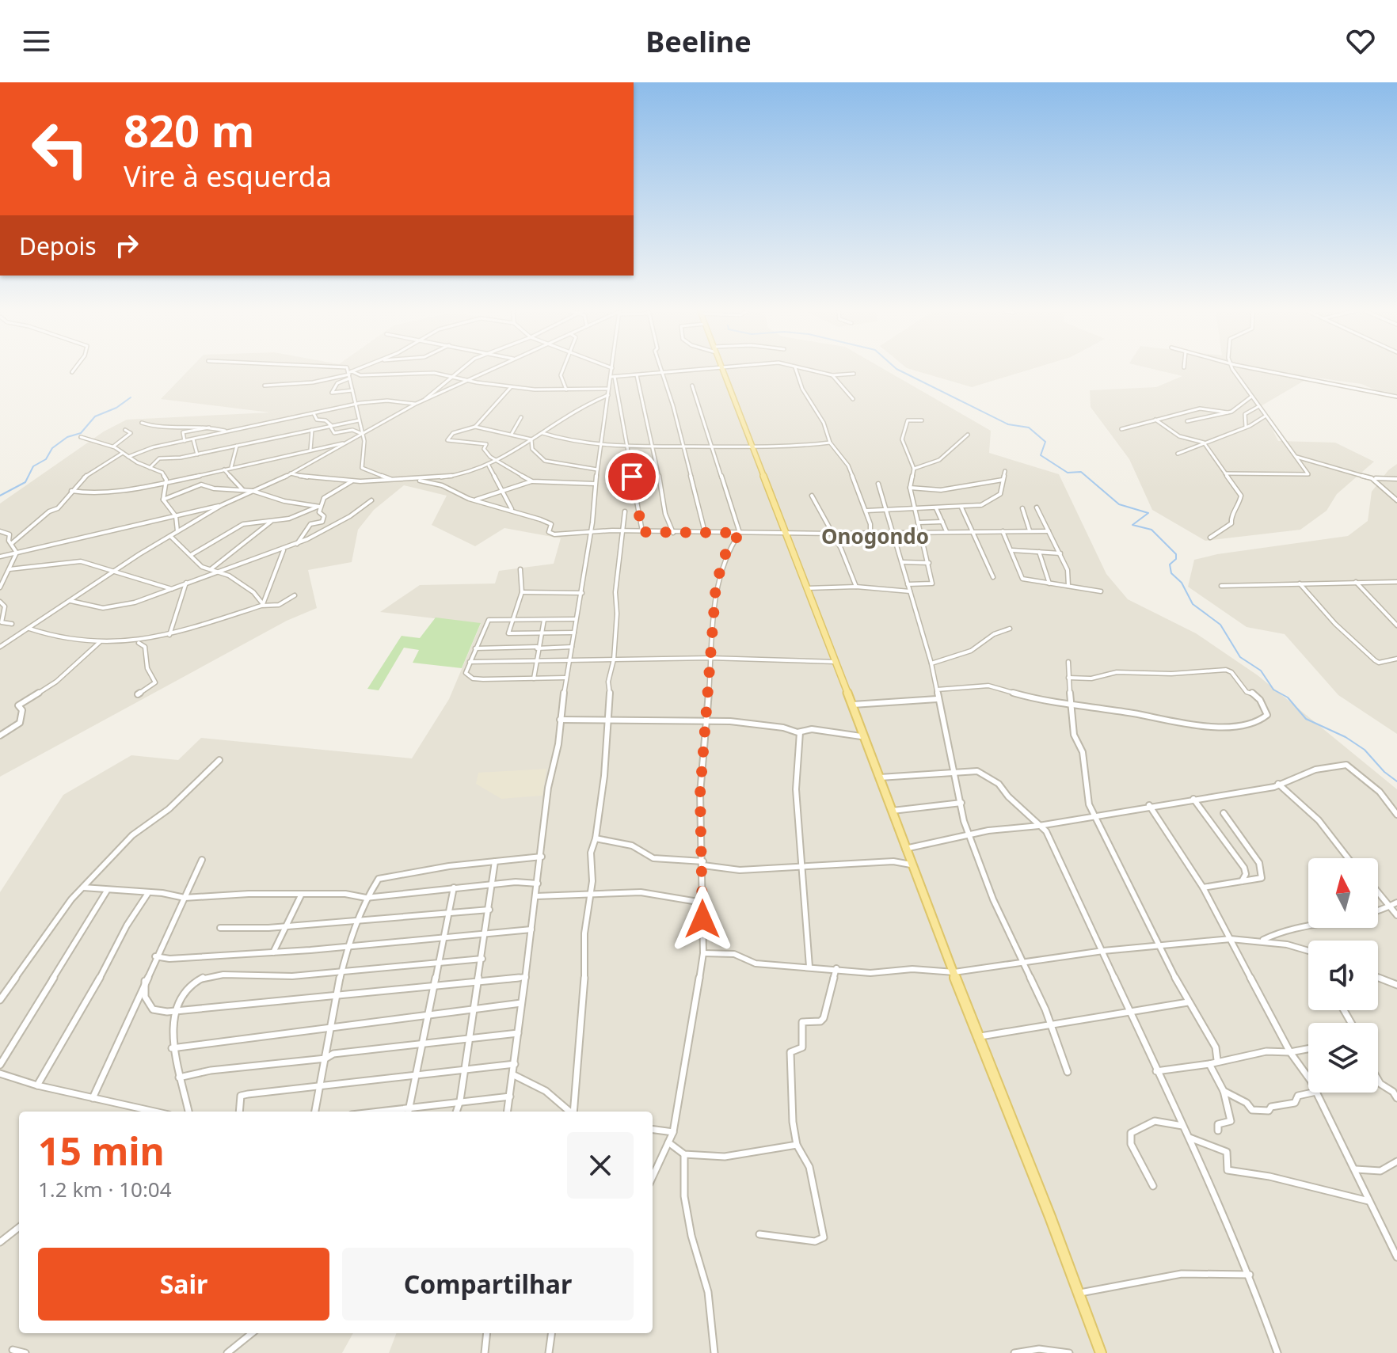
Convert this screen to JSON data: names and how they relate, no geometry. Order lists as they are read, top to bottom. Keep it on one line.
{"districts":["Onogondo"],"north":"top","page":{"header":"Beeline","turn":["820 m","Vire à esquerda"],"then":"Depois","heading":["15 min","1.2 km · 10:04"],"buttons":["Sair","Compartilhar"]}}
